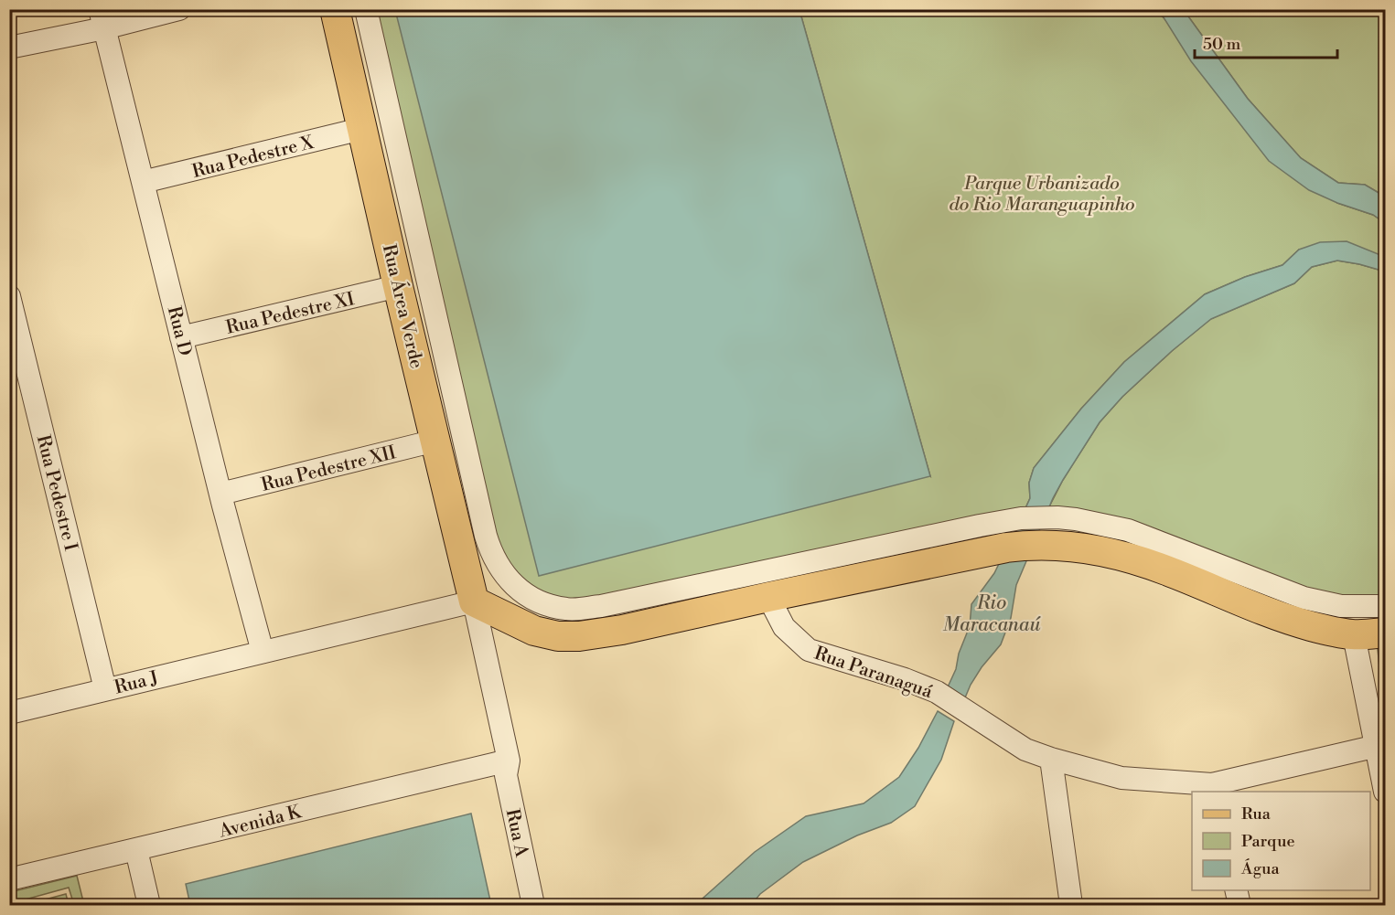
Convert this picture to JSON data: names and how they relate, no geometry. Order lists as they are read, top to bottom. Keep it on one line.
{"streets":{"main road":["Rua Área Verde"],"street":["Rua Pedestre X","Rua Pedestre XI","Rua D","Rua Pedestre XII","Rua Pedestre I","Rua Paranaguá","Rua J","Avenida K","Rua A"]},"crossings":[["Rua Pedestre X","Rua Área Verde"],["Rua Pedestre X","Rua D"],["Rua Área Verde","Rua Pedestre XI"],["Rua Área Verde","Rua Pedestre XII"],["Rua Área Verde","Avenida K"],["Rua Área Verde","Rua A"],["Rua Pedestre XI","Rua D"],["Rua D","Rua Pedestre XII"],["Rua D","Rua J"],["Rua Pedestre I","Rua J"],["Avenida K","Rua A"]],"water":["Rio Maracanaú"],"parks":["Parque Urbanizado do Rio Maranguapinho"],"legend":["Rua","Parque","Água"],"scale_bar":"50 m"}
